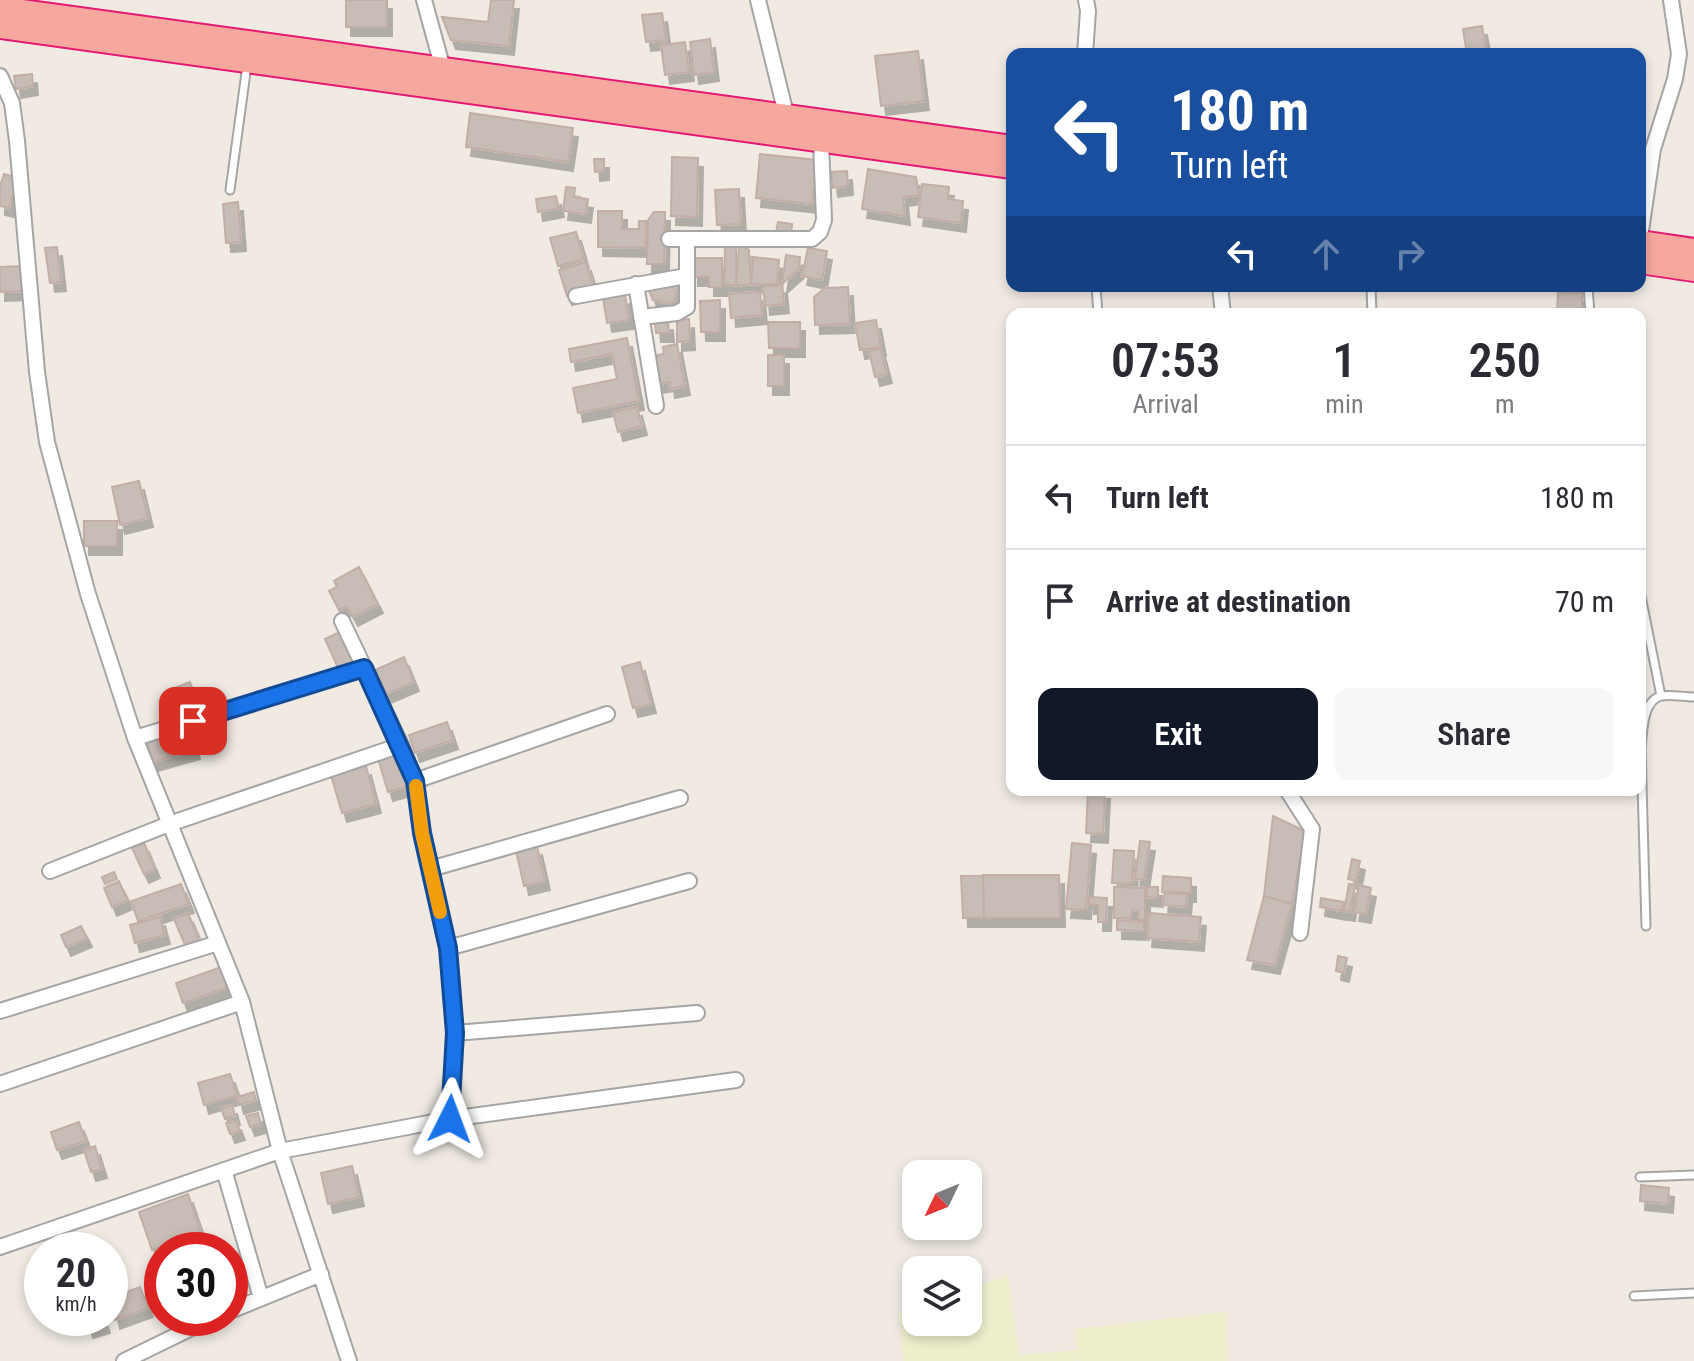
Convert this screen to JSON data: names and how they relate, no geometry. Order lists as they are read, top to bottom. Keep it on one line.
{"north":"bottom left","page":{"turn":["180 m","Turn left"],"eta":["07:53","Arrival","1","min","250","m"],"list":[{"name":"Turn left","value":"180 m"},{"name":"Arrive at destination","value":"70 m"}],"buttons":["Exit","Share"],"speed":"20 km/h","limit":"30"}}
